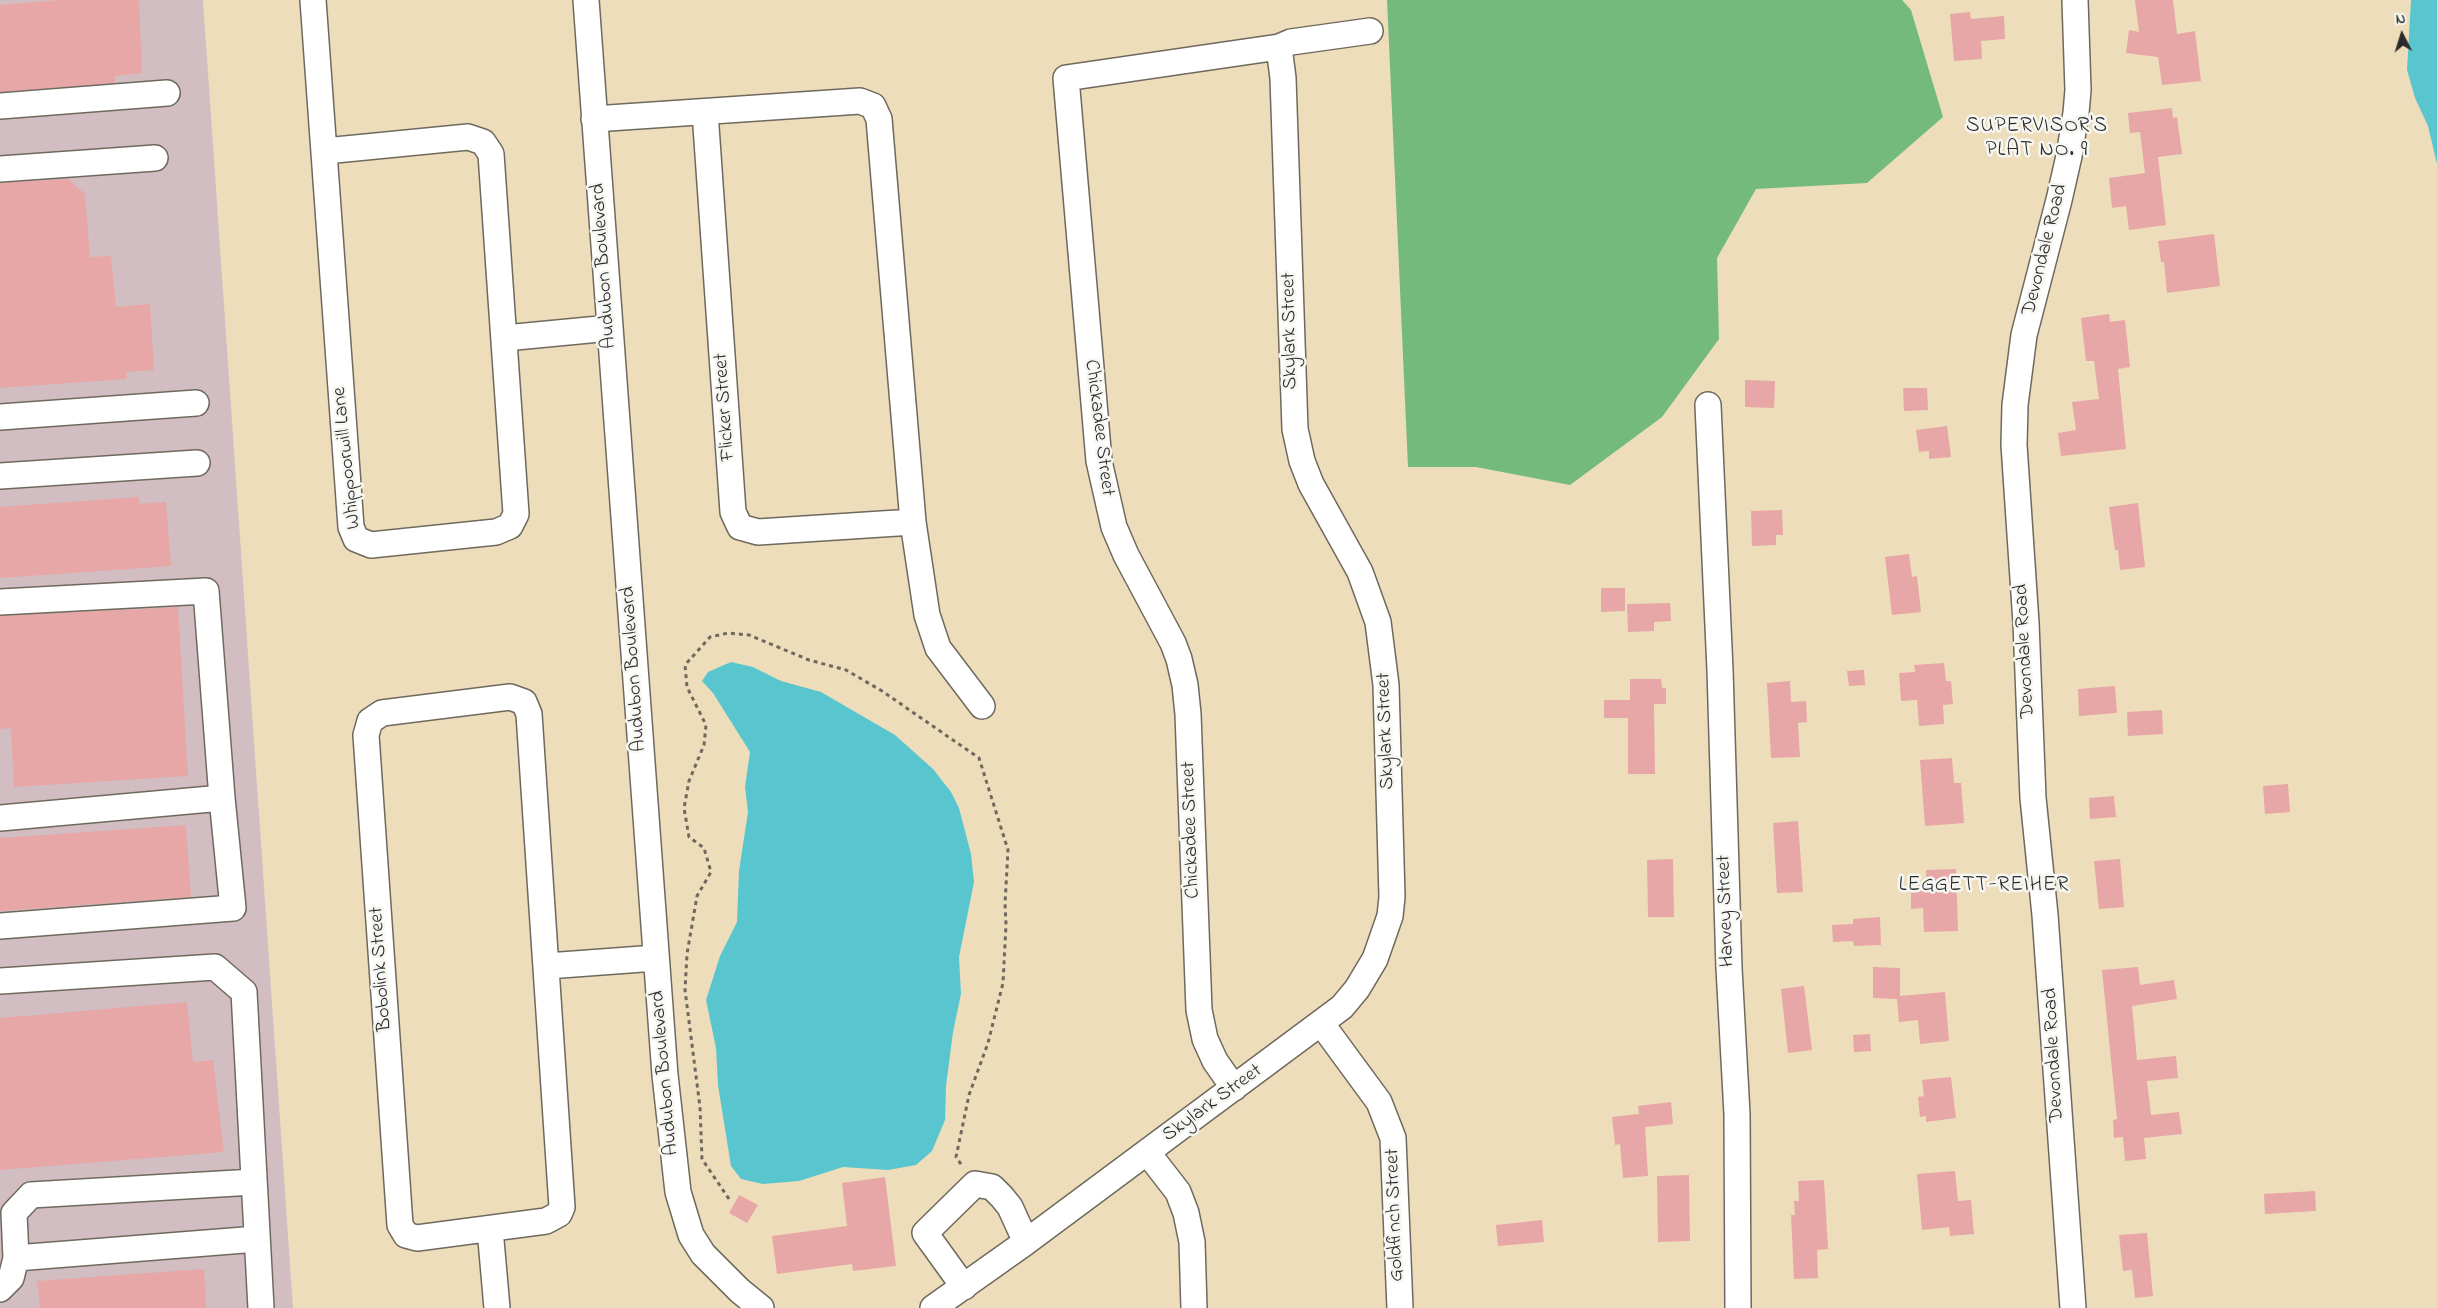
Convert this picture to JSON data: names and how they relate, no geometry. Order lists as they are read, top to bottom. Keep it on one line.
{"streets":{"street":["Devondale Road","Audubon Boulevard","Skylark Street","Flicker Street","Chickadee Street","Whippoorwill Lane","Harvey Street","Bobolink Street","Goldfinch Street"]},"crossings":[["Skylark Street","Chickadee Street"],["Skylark Street","Goldfinch Street"]],"districts":["SUPERVISOR'S PLAT NO. 9","LEGGETT-REIHER"],"north":"top"}
